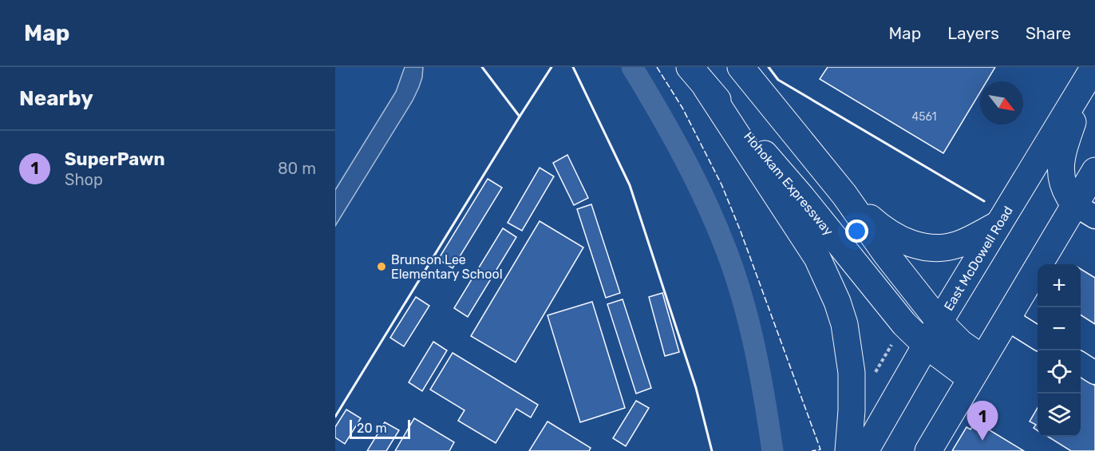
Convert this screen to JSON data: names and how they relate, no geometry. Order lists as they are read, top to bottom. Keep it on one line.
{"streets":{"main road":["Hohokam Expressway","East McDowell Road"]},"crossings":[["Hohokam Expressway","East McDowell Road"]],"places":["Brunson Lee Elementary School"],"house_numbers":["4561"],"scale_bar":"20 m","north":"bottom right","page":{"header":"Map","nav":["Map","Layers","Share"],"heading":"Nearby","list":[{"mark":"1","name":"SuperPawn","note":"Shop","value":"80 m"}],"map_buttons":["+","−"],"pins":"1","scale":"20 m"}}
